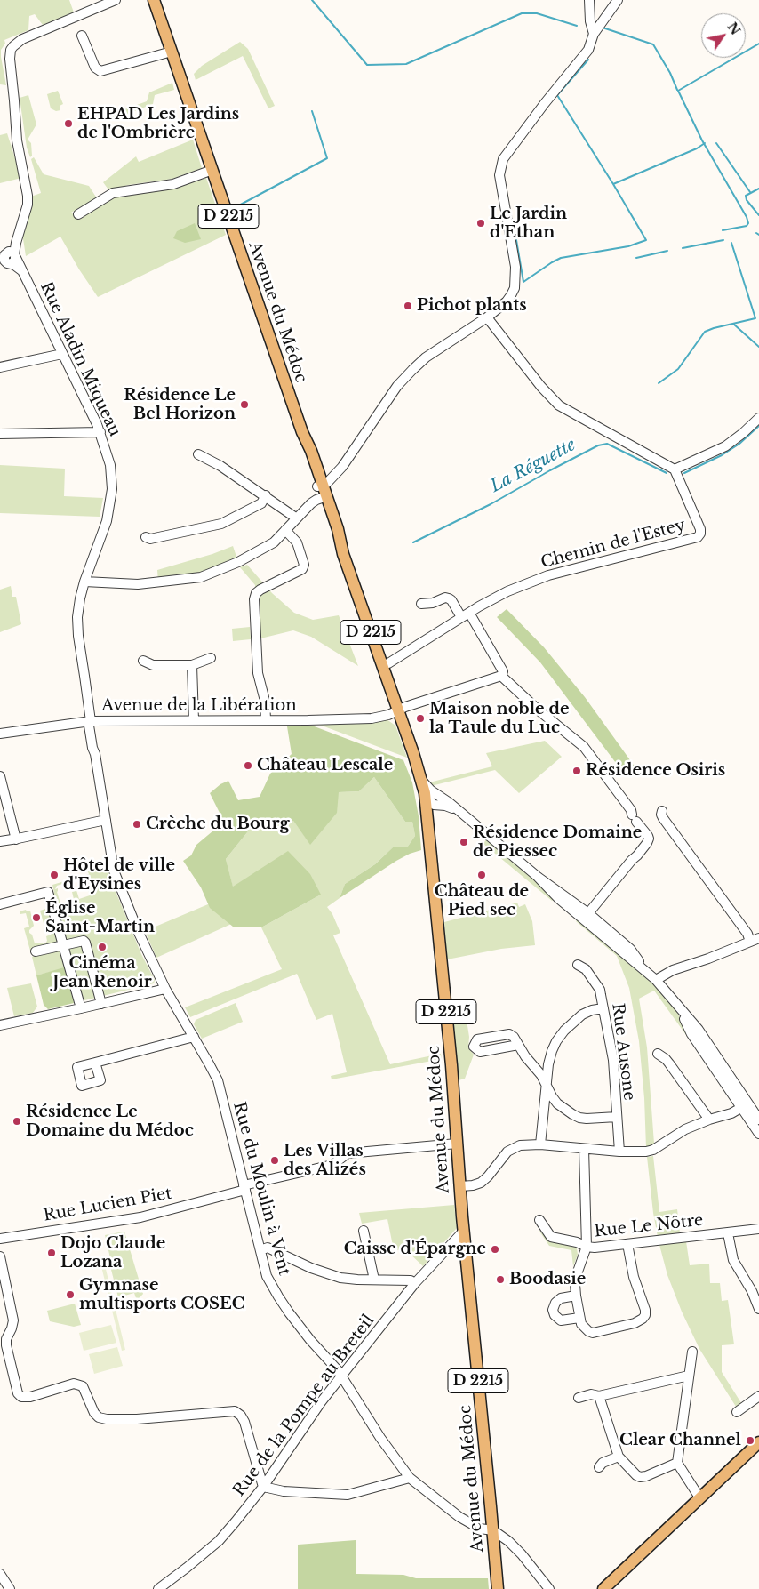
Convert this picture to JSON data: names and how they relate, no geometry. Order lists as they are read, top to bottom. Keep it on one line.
{"streets":{"main road":["D 2215","Avenue du Médoc"],"street":["Rue Aladin Miqueau","Chemin de l'Estey","Avenue de la Libération","Rue Ausone","Rue du Moulin à Vent","Rue Lucien Piet","Rue Le Nôtre","Rue de la Pompe au Breteil"]},"crossings":[["Avenue du Médoc","Avenue de la Libération"],["Avenue du Médoc","Rue du Moulin à Vent"],["Avenue du Médoc","Rue Lucien Piet"],["Avenue du Médoc","Rue de la Pompe au Breteil"],["Rue Aladin Miqueau","Avenue de la Libération"],["Rue Aladin Miqueau","Rue du Moulin à Vent"],["Rue du Moulin à Vent","Rue Lucien Piet"],["Rue du Moulin à Vent","Rue de la Pompe au Breteil"]],"water":["La Réguette"],"places":["EHPAD Les Jardins de l'Ombrière","Le Jardin d'Ethan","Pichot plants","Résidence Le Bel Horizon","Maison noble de la Taule du Luc","Château Lescale","Résidence Osiris","Crèche du Bourg","Résidence Domaine de Piessec","Hôtel de ville d'Eysines","Château de Pied sec","Église Saint-Martin","Cinéma Jean Renoir","Résidence Le Domaine du Médoc","Les Villas des Alizés","Caisse d'Épargne","Dojo Claude Lozana","Boodasie","Gymnase multisports COSEC","Clear Channel"],"north":"top right"}
